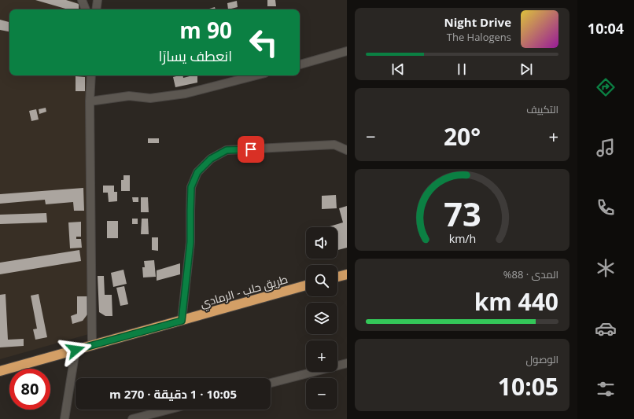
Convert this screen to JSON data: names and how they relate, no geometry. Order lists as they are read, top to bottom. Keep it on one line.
{"streets":{"highway":["طريق حلب - الرمادي"]},"page":{"tabs":"10:04","turn":["90 m","انعطف يسارًا"],"song":["Night Drive","The Halogens"],"tile":["التكييف",["المدى · 88%","440 km"],["الوصول","10:05"]],"heat":["−","20°","+"],"map_buttons":["+","−"],"limit":"80","trip":"10:05 · 1 دقيقة · 270 m","gauge":["73","km/h"]}}
